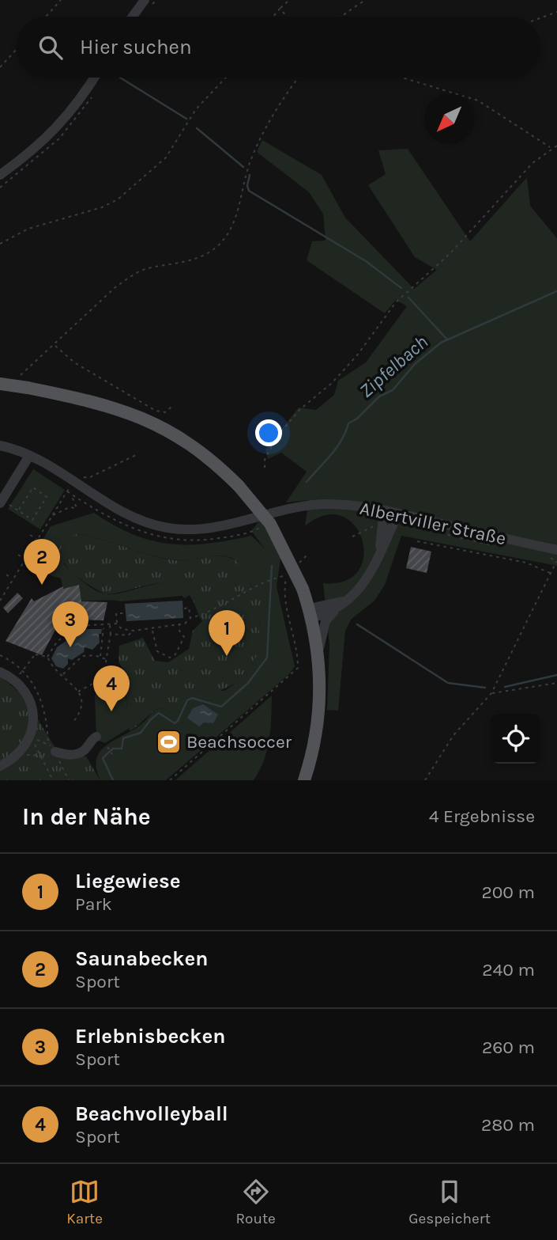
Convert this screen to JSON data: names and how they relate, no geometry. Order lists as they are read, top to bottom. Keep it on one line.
{"streets":{"street":["Albertviller Straße"]},"water":["Zipfelbach"],"places":{"sports":["Beachsoccer"]},"north":"bottom left","page":{"search":"Hier suchen","pins":["2","3","1","4"],"heading":["In der Nähe","4 Ergebnisse"],"list":[{"mark":"1","name":"Liegewiese","note":"Park","value":"200 m"},{"mark":"2","name":"Saunabecken","note":"Sport","value":"240 m"},{"mark":"3","name":"Erlebnisbecken","note":"Sport","value":"260 m"},{"mark":"4","name":"Beachvolleyball","note":"Sport","value":"280 m"}],"nav":["Karte","Route","Gespeichert"]}}
